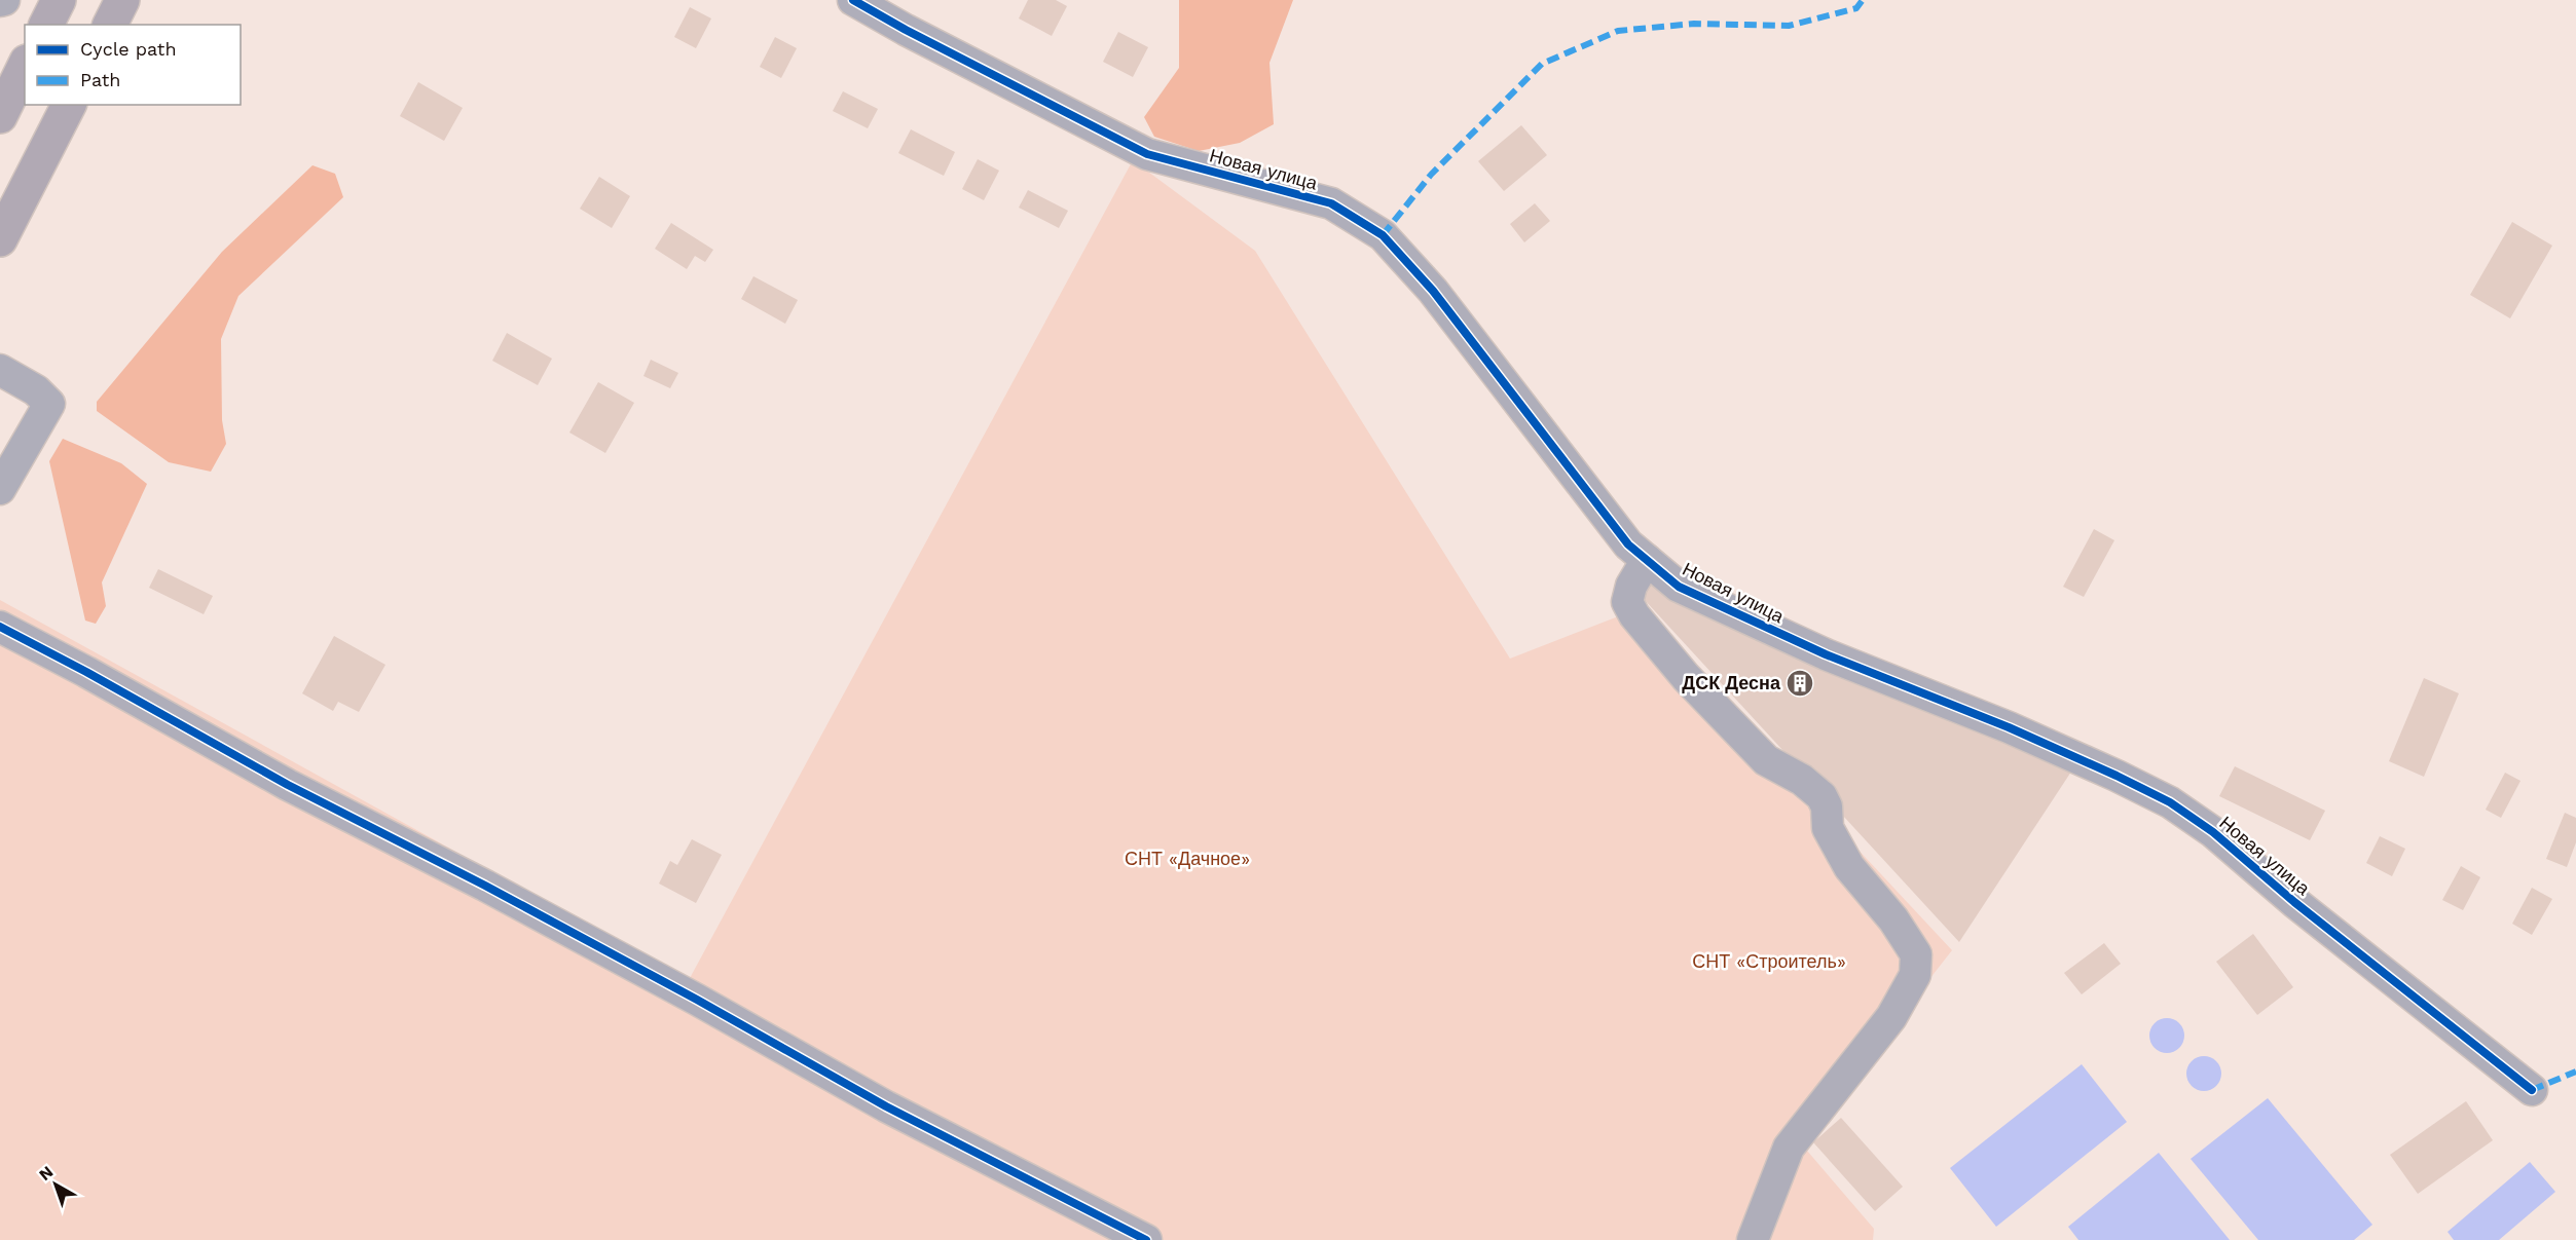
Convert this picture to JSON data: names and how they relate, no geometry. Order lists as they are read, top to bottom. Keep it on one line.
{"streets":{"street":["Новая улица"]},"parks":["СНТ «Дачное»","СНТ «Строитель»"],"places":{"building":["ДСК Десна"]},"legend":["Cycle path","Path"],"north":"top left"}
